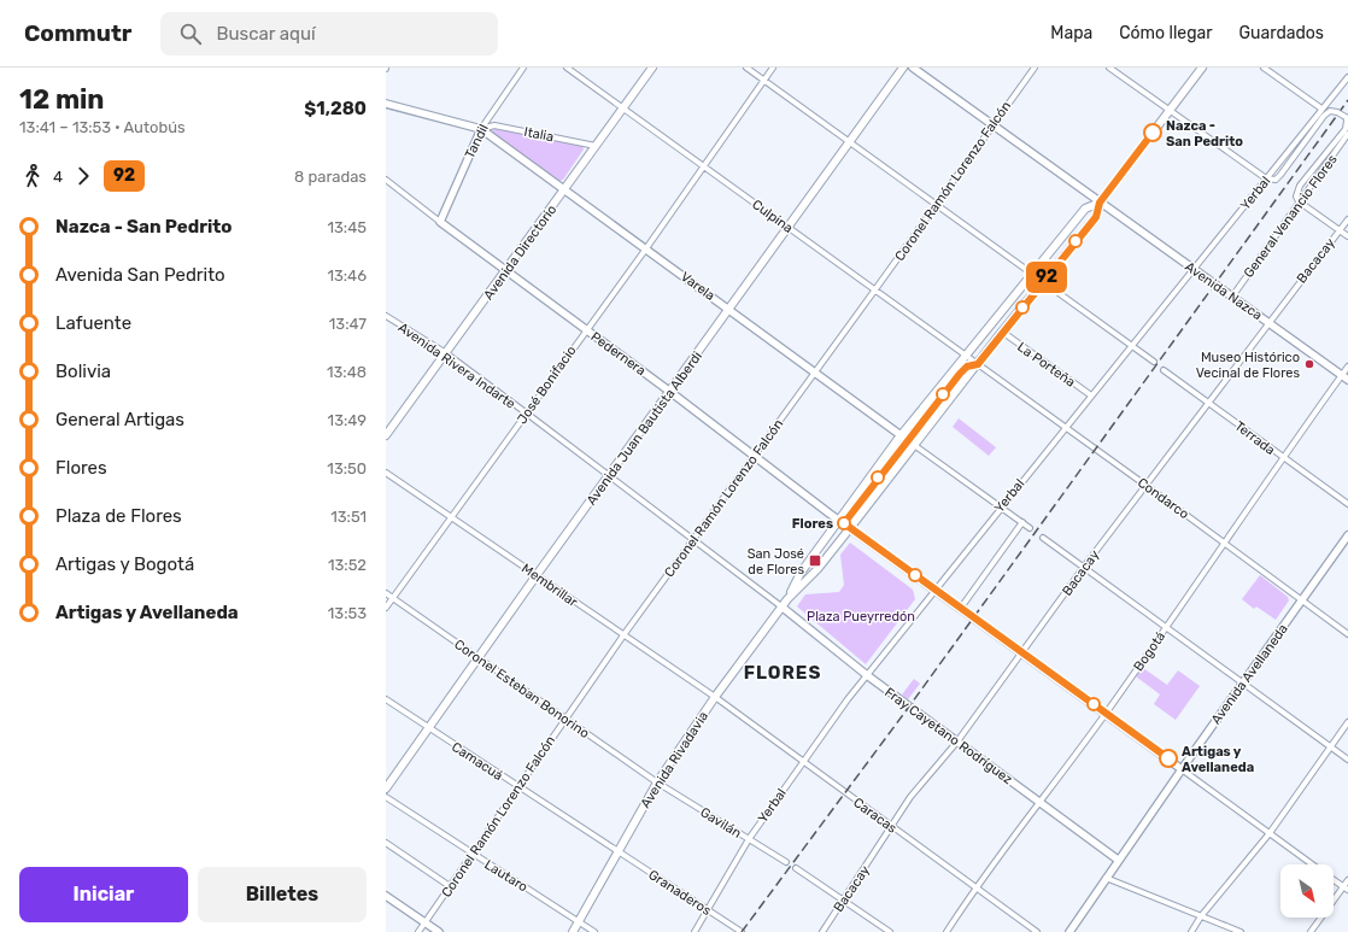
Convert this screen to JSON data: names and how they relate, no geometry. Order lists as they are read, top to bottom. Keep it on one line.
{"streets":{"main road":["Avenida Directorio","Avenida Juan Bautista Alberdi","Avenida Rivadavia"],"street":["Italia","Tandil","Coronel Ramón Lorenzo Falcón","Yerbal","Culpina","General Venancio Flores","Bacacay","Varela","Avenida Nazca","Pedernera","La Porteña","Avenida Rivera Indarte","José Bonifacio","Terrada","Condarco","Membrillar","Bogotá","Avenida Avellaneda","Coronel Esteban Bonorino","Fray Cayetano Rodríguez","Camacuá","Caracas","Gavilán","Lautaro","Granaderos"]},"crossings":[["Italia","Tandil"],["Italia","Avenida Directorio"],["Italia","Varela"],["Tandil","Varela"],["Tandil","Pedernera"],["Coronel Ramón Lorenzo Falcón","Culpina"],["Coronel Ramón Lorenzo Falcón","Varela"],["Coronel Ramón Lorenzo Falcón","Avenida Nazca"],["Coronel Ramón Lorenzo Falcón","Pedernera"],["Coronel Ramón Lorenzo Falcón","Avenida Rivera Indarte"],["Coronel Ramón Lorenzo Falcón","Membrillar"],["Coronel Ramón Lorenzo Falcón","Coronel Esteban Bonorino"],["Coronel Ramón Lorenzo Falcón","Camacuá"],["Coronel Ramón Lorenzo Falcón","Lautaro"],["Yerbal","Avenida Nazca"],["Yerbal","Pedernera"],["Yerbal","La Porteña"],["Yerbal","Condarco"],["Yerbal","Fray Cayetano Rodríguez"],["Yerbal","Caracas"],["Yerbal","Gavilán"],["Yerbal","Granaderos"],["Culpina","Avenida Directorio"],["Culpina","José Bonifacio"],["Culpina","Avenida Juan Bautista Alberdi"],["Culpina","Condarco"],["Culpina","Avenida Rivadavia"],["General Venancio Flores","Avenida Nazca"],["Avenida Directorio","Varela"],["Avenida Directorio","Pedernera"],["Avenida Directorio","Avenida Rivera Indarte"],["Bacacay","Avenida Nazca"],["Bacacay","Pedernera"],["Bacacay","Terrada"],["Bacacay","Condarco"],["Bacacay","Fray Cayetano Rodríguez"],["Bacacay","Caracas"],["Varela","José Bonifacio"],["Varela","Avenida Juan Bautista Alberdi"],["Varela","Avenida Rivadavia"],["Avenida Nazca","Bogotá"],["Avenida Nazca","Avenida Rivadavia"],["Pedernera","José Bonifacio"],["Pedernera","Avenida Juan Bautista Alberdi"],["Pedernera","Bogotá"],["Pedernera","Avenida Avellaneda"],["Pedernera","Avenida Rivadavia"],["La Porteña","Avenida Rivadavia"],["Avenida Rivera Indarte","José Bonifacio"],["Avenida Rivera Indarte","Avenida Juan Bautista Alberdi"],["Avenida Rivera Indarte","Fray Cayetano Rodríguez"],["Avenida Rivera Indarte","Avenida Rivadavia"],["José Bonifacio","Membrillar"],["José Bonifacio","Coronel Esteban Bonorino"],["Avenida Juan Bautista Alberdi","Membrillar"],["Avenida Juan Bautista Alberdi","Coronel Esteban Bonorino"],["Avenida Juan Bautista Alberdi","Camacuá"],["Terrada","Bogotá"],["Condarco","Bogotá"],["Condarco","Avenida Avellaneda"],["Condarco","Avenida Rivadavia"],["Membrillar","Avenida Rivadavia"],["Membrillar","Caracas"],["Bogotá","Fray Cayetano Rodríguez"],["Bogotá","Caracas"],["Avenida Avellaneda","Fray Cayetano Rodríguez"],["Coronel Esteban Bonorino","Avenida Rivadavia"],["Coronel Esteban Bonorino","Gavilán"],["Fray Cayetano Rodríguez","Avenida Rivadavia"],["Avenida Rivadavia","Camacuá"],["Avenida Rivadavia","Caracas"],["Avenida Rivadavia","Gavilán"],["Avenida Rivadavia","Lautaro"],["Avenida Rivadavia","Granaderos"],["Camacuá","Granaderos"]],"districts":["FLORES"],"parks":["Plaza Pueyrredón"],"places":{"other":["Nazca - San Pedrito","Museo Histórico Vecinal de Flores","Flores","Artigas y Avellaneda"],"transit":["San José de Flores"]},"lines":["bus line 92"],"north":"bottom right","page":{"header":"Commutr","search":"Buscar aquí","nav":["Mapa","Cómo llegar","Guardados"],"heading":["12 min","13:41 – 13:53 · Autobús","$1,280"],"on_map":"92","legs":["4","92","8 paradas"],"list":[{"name":"Nazca - San Pedrito","value":"13:45"},{"name":"Avenida San Pedrito","value":"13:46"},{"name":"Lafuente","value":"13:47"},{"name":"Bolivia","value":"13:48"},{"name":"General Artigas","value":"13:49"},{"name":"Flores","value":"13:50"},{"name":"Plaza de Flores","value":"13:51"},{"name":"Artigas y Bogotá","value":"13:52"},{"name":"Artigas y Avellaneda","value":"13:53"}],"buttons":["Iniciar","Billetes"]}}
